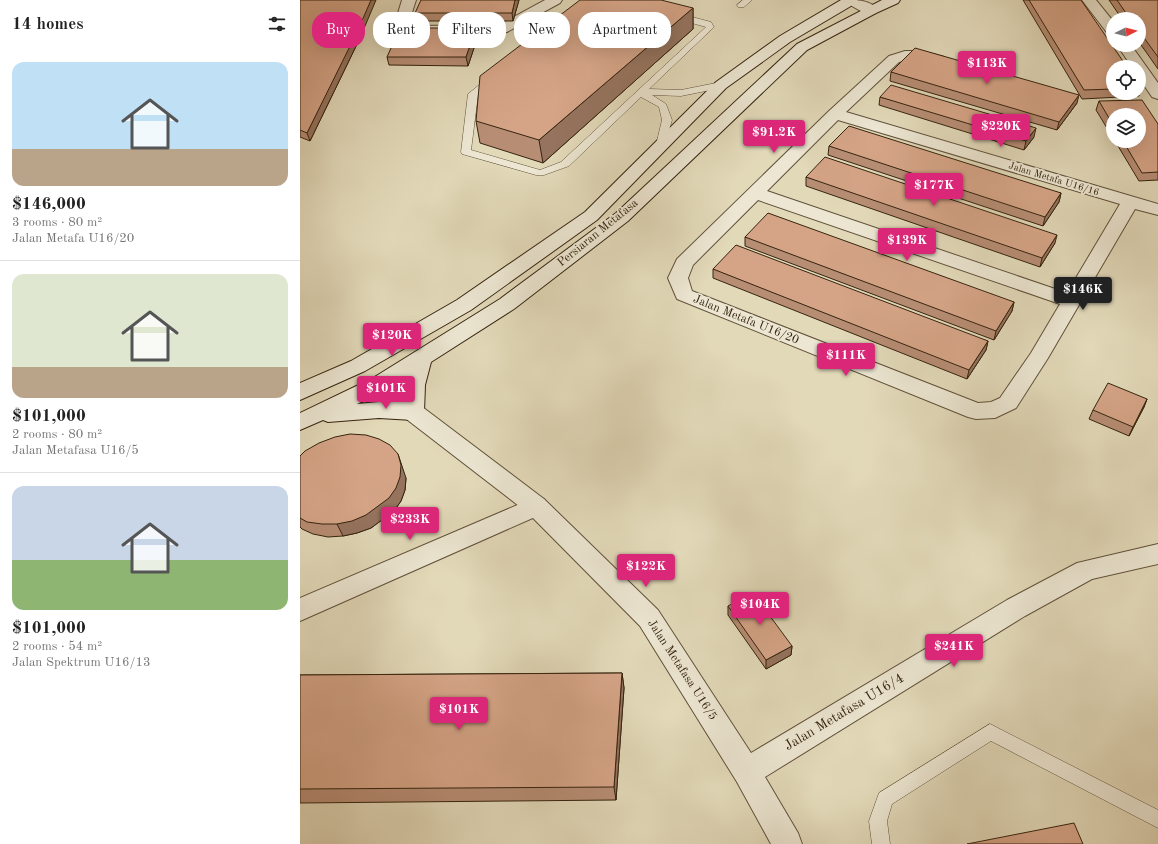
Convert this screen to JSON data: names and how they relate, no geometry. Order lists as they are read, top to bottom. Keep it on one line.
{"streets":{"street":["Jalan Metafa U16/16","Persiaran Metafasa","Jalan Metafa U16/20","Jalan Metafasa U16/5","Jalan Metafasa U16/4"]},"crossings":[["Jalan Metafa U16/16","Jalan Metafa U16/20"],["Persiaran Metafasa","Jalan Metafasa U16/5"],["Jalan Metafasa U16/5","Jalan Metafasa U16/4"]],"north":"right","page":{"heading":"14 homes","chip":["Buy","Rent","Filters","New","Apartment"],"list":[{"name":"$146,000","note":"3 rooms · 80 m² · Jalan Metafa U16/20"},{"name":"$101,000","note":"2 rooms · 80 m² · Jalan Metafasa U16/5"},{"name":"$101,000","note":"2 rooms · 54 m² · Jalan Spektrum U16/13"}],"price":["$113K","$220K","$91.2K","$177K","$139K","$146K","$120K","$111K","$101K","$233K","$122K","$104K","$241K","$101K"]}}
